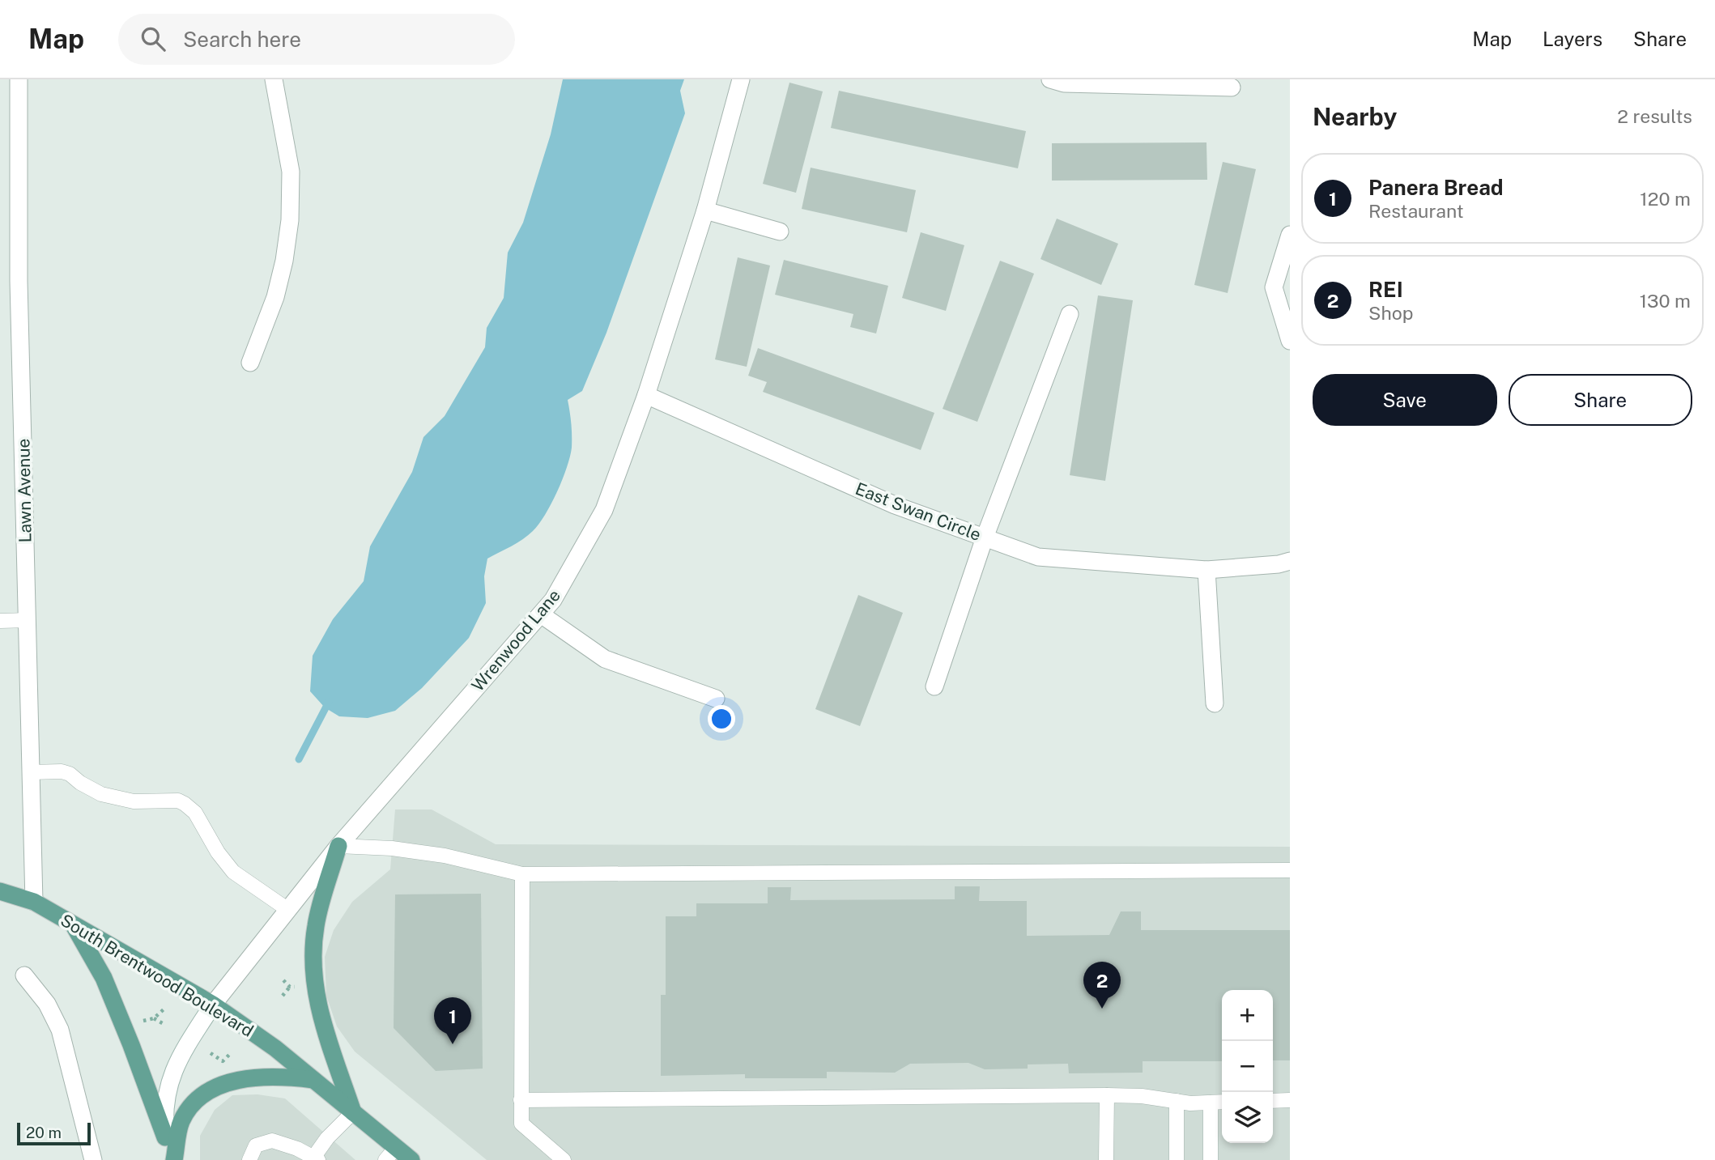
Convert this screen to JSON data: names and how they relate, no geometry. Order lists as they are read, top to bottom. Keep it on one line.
{"streets":{"main road":["South Brentwood Boulevard"],"street":["Lawn Avenue","East Swan Circle","Wrenwood Lane"]},"crossings":[["Lawn Avenue","South Brentwood Boulevard"],["East Swan Circle","Wrenwood Lane"],["Wrenwood Lane","South Brentwood Boulevard"]],"scale_bar":"20 m","page":{"header":"Map","search":"Search here","nav":["Map","Layers","Share"],"heading":["Nearby","2 results"],"list":[{"mark":"1","name":"Panera Bread","note":"Restaurant","value":"120 m"},{"mark":"2","name":"REI","note":"Shop","value":"130 m"}],"buttons":["Save","Share"],"pins":["2","1"],"map_buttons":["+","−"],"scale":"20 m"}}
